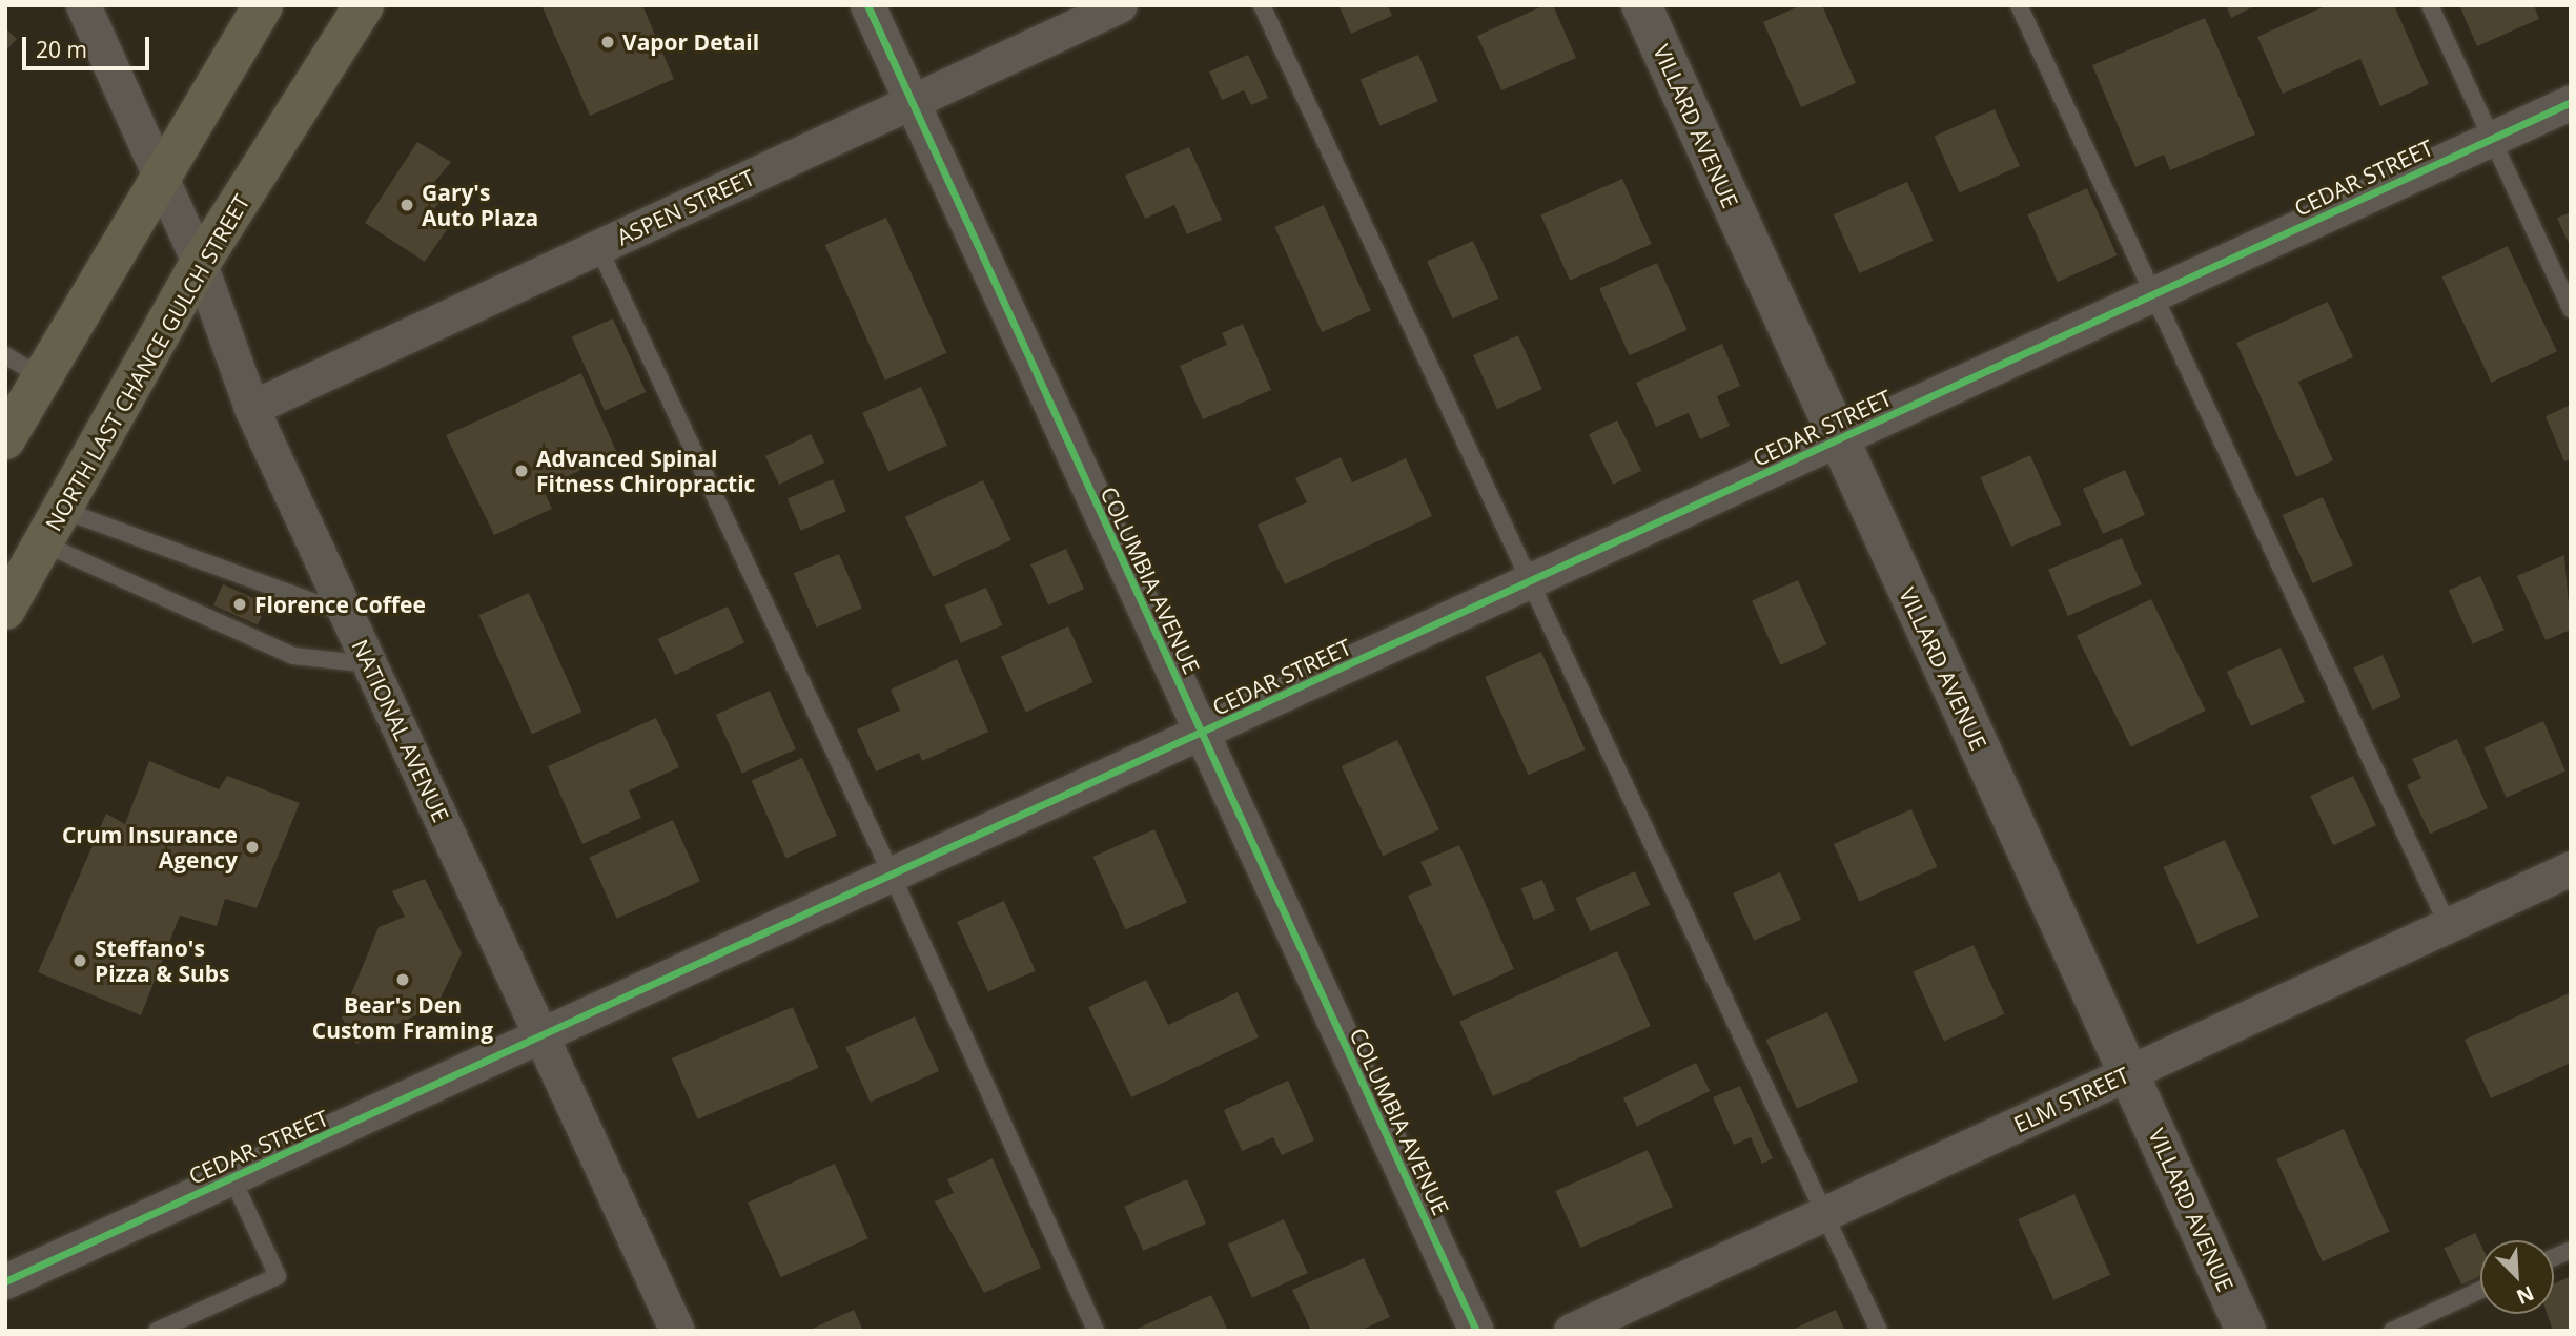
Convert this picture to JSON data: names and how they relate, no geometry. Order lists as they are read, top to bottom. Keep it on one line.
{"streets":{"main road":["NORTH LAST CHANCE GULCH STREET"],"street":["VILLARD AVENUE","CEDAR STREET","ASPEN STREET","COLUMBIA AVENUE","NATIONAL AVENUE","ELM STREET"]},"crossings":[["VILLARD AVENUE","CEDAR STREET"],["VILLARD AVENUE","ELM STREET"],["CEDAR STREET","COLUMBIA AVENUE"],["CEDAR STREET","NATIONAL AVENUE"],["ASPEN STREET","COLUMBIA AVENUE"],["ASPEN STREET","NATIONAL AVENUE"],["NORTH LAST CHANCE GULCH STREET","NATIONAL AVENUE"]],"places":["Vapor Detail","Gary's Auto Plaza","Advanced Spinal Fitness Chiropractic","Florence Coffee","Crum Insurance Agency","Steffano's Pizza & Subs","Bear's Den Custom Framing"],"scale_bar":"20 m","north":"bottom right"}
